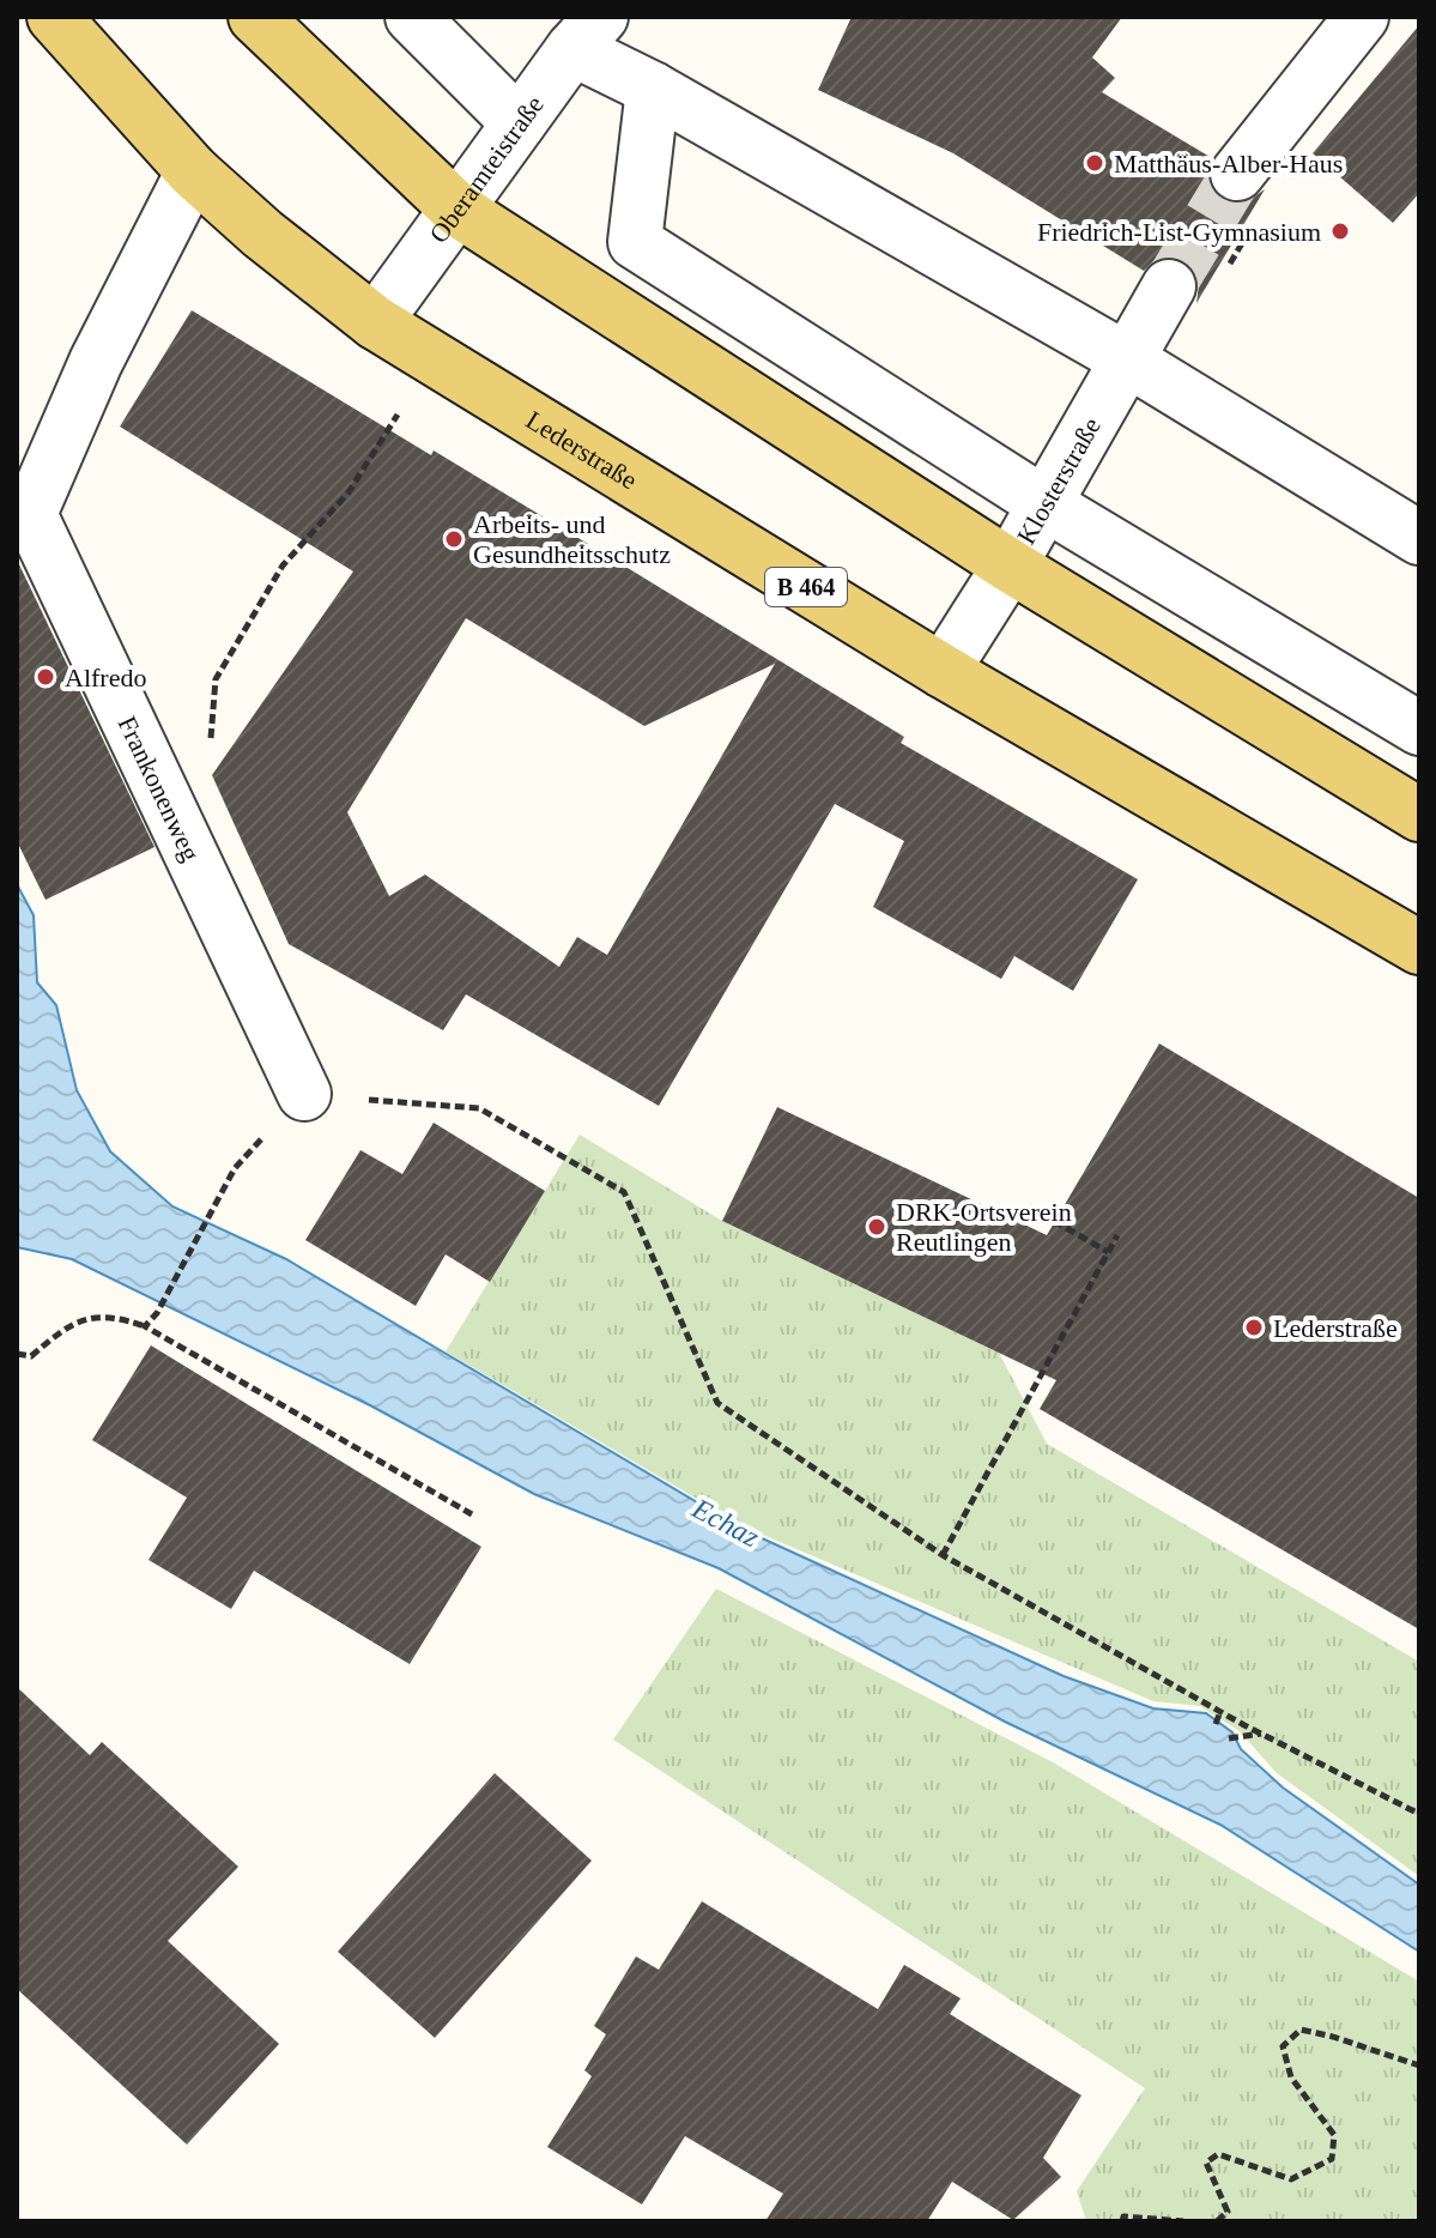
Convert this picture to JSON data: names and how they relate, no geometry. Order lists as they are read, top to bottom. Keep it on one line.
{"streets":{"main road":["Lederstraße","B 464"],"street":["Oberamteistraße","Klosterstraße","Frankonenweg"]},"crossings":[["Oberamteistraße","Lederstraße"],["Lederstraße","Klosterstraße"],["Lederstraße","Frankonenweg"]],"water":["Echaz"],"places":["Matthäus-Alber-Haus","Friedrich-List-Gymnasium","Arbeits- und Gesundheitsschutz","Alfredo","DRK-Ortsverein Reutlingen","Lederstraße"]}
